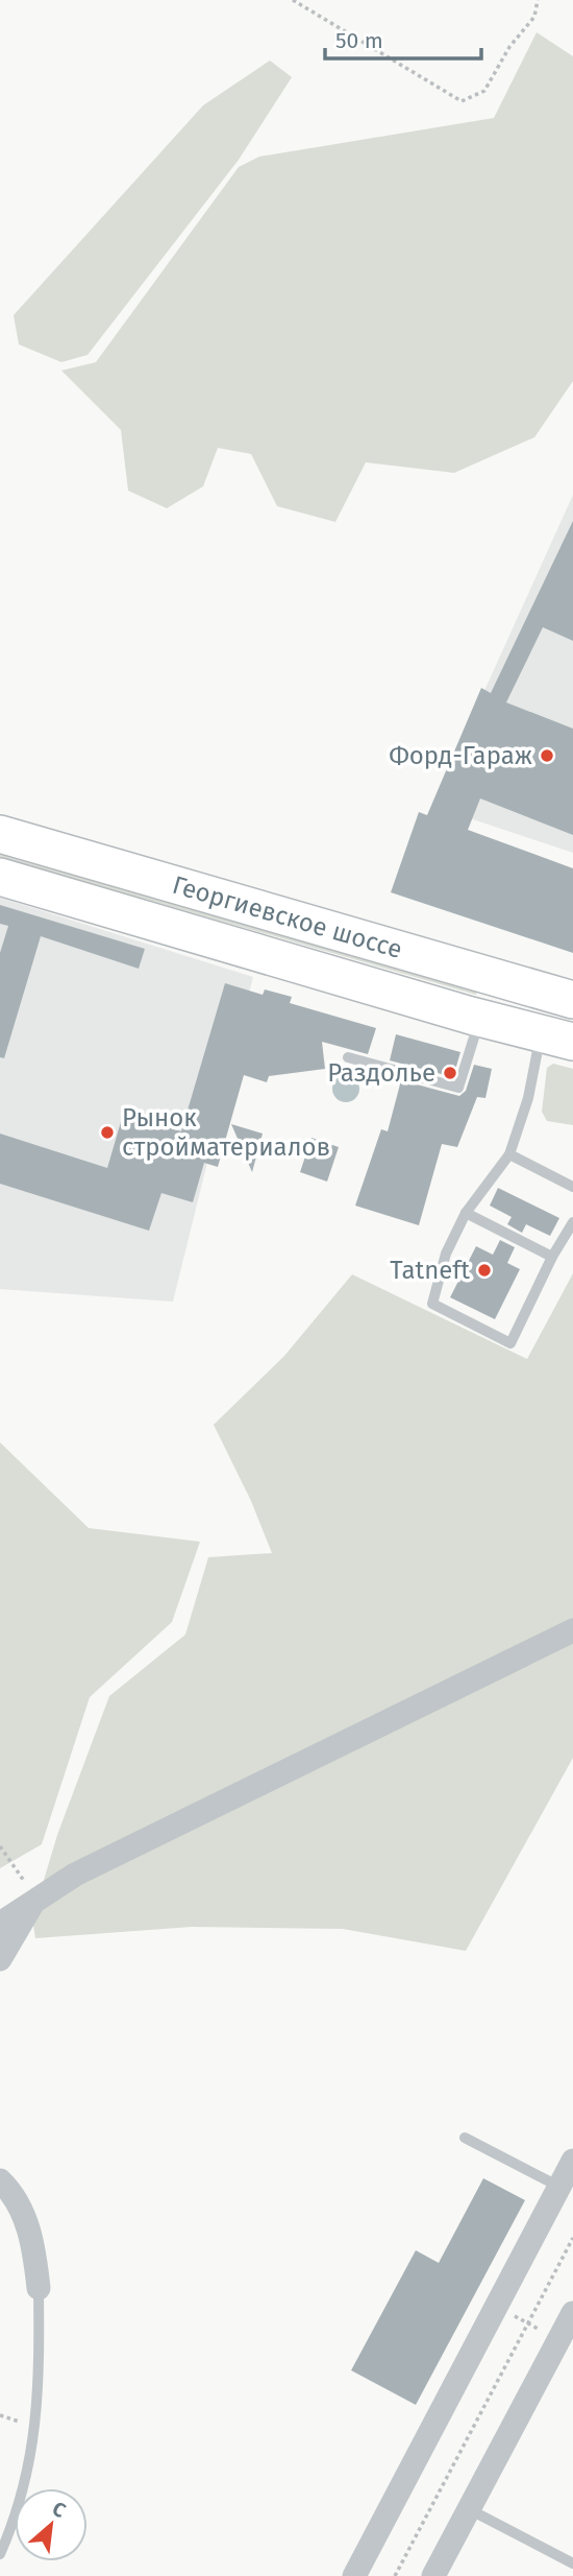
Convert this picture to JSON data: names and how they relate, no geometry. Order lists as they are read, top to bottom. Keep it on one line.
{"streets":{"main road":["Георгиевское шоссе"]},"places":["Форд-Гараж","Раздолье","Рынок стройматериалов","Tatneft"],"scale_bar":"50 m","north":"top right"}
